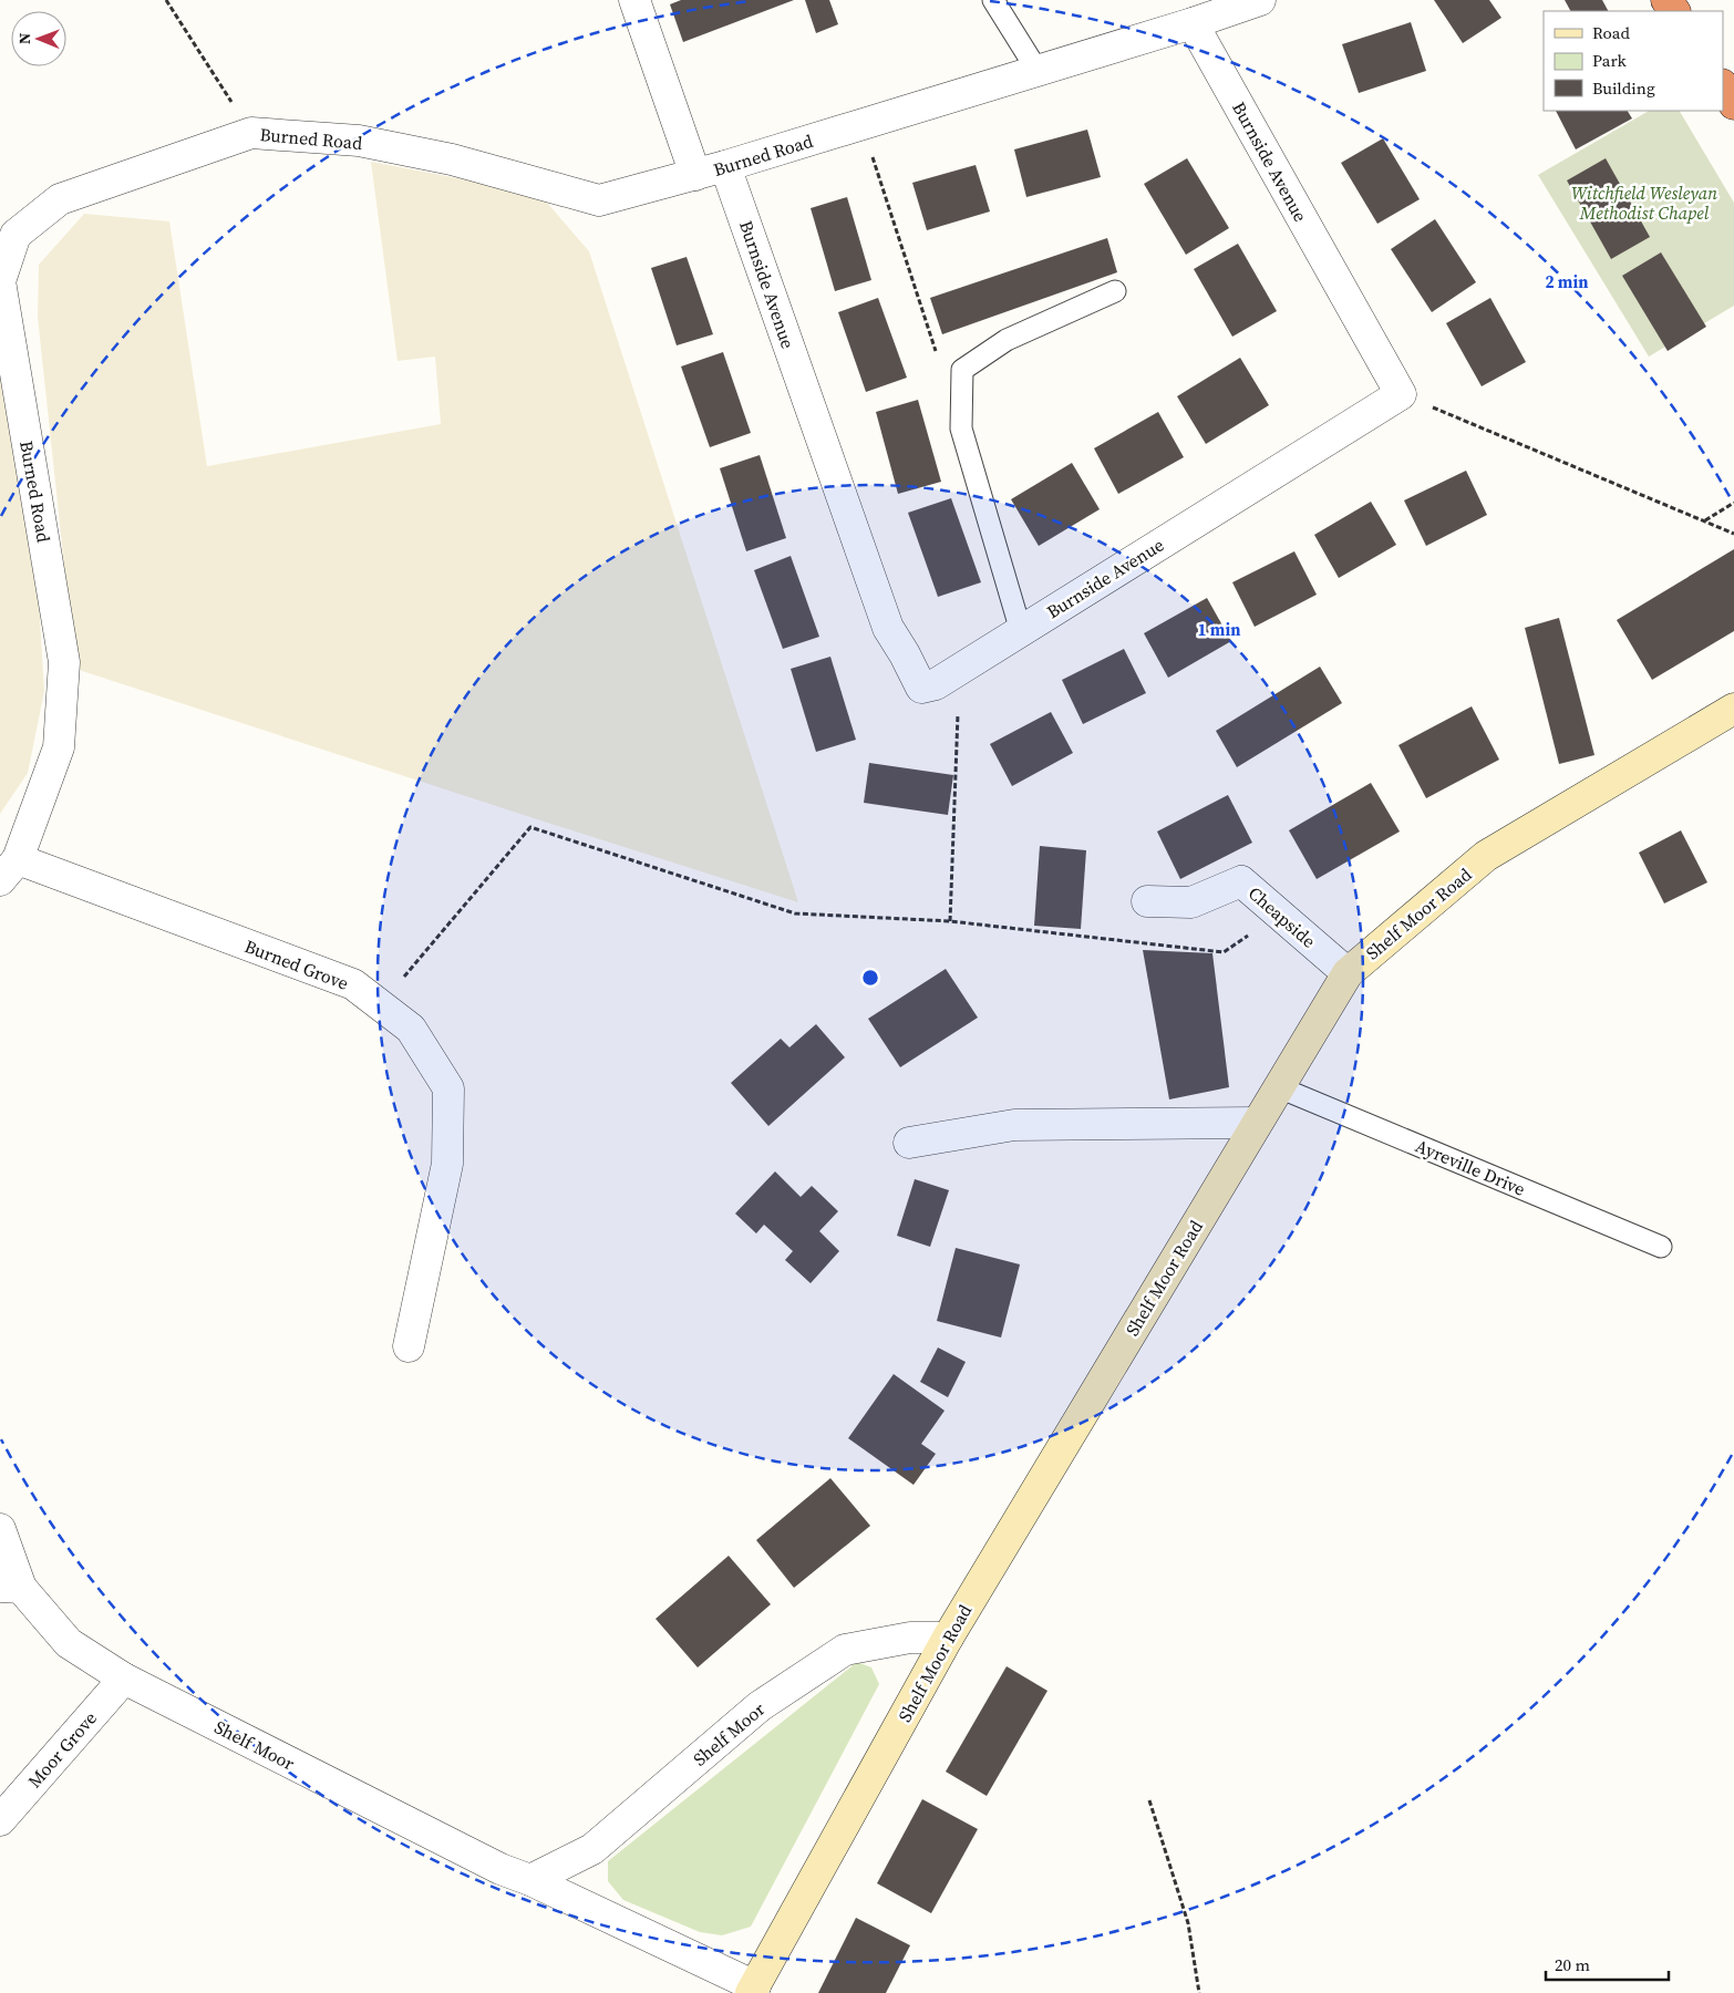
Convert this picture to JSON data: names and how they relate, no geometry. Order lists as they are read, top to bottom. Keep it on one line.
{"streets":{"street":["Burned Road","Burnside Avenue","Shelf Moor Road","Cheapside","Burned Grove","Shelf Moor","Moor Grove"],"lane":["Ayreville Drive"]},"crossings":[["Burned Road","Burnside Avenue"],["Burned Road","Burned Grove"],["Shelf Moor Road","Cheapside"],["Shelf Moor Road","Ayreville Drive"],["Shelf Moor Road","Shelf Moor"],["Shelf Moor","Moor Grove"]],"parks":["Witchfield Wesleyan Methodist Chapel"],"legend":["Road","Park","Building"],"scale_bar":"20 m","north":"left","rings":["2 min","1 min"]}
